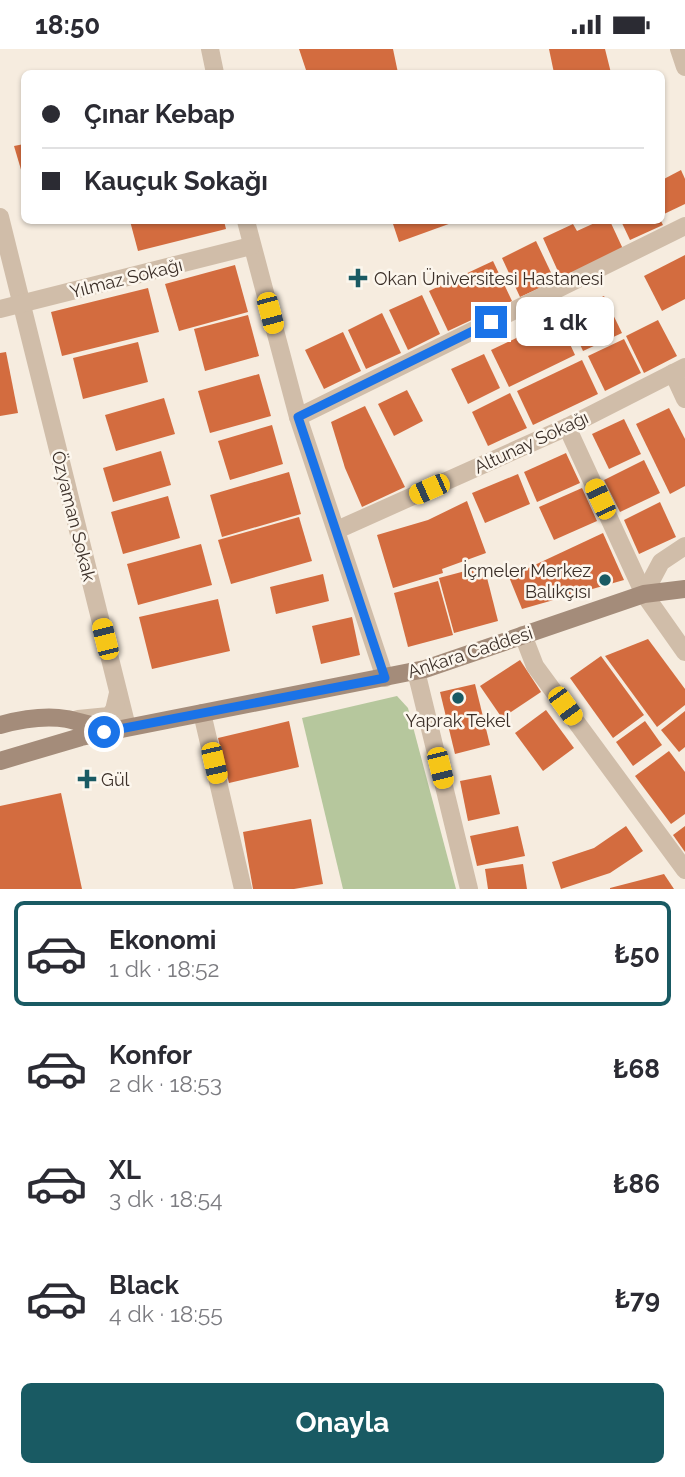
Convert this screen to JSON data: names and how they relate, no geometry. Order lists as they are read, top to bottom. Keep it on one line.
{"streets":{"street":["Yılmaz Sokağı","Altunay Sokağı","Özyaman Sokak","Ankara Caddesi"]},"crossings":[["Yılmaz Sokağı","Özyaman Sokak"],["Özyaman Sokak","Ankara Caddesi"]],"places":{"health":["Okan Üniversitesi Hastanesi","Gül"],"other":["İçmeler Merkez Balıkçısı","Yaprak Tekel"]},"page":{"status":"18:50","banner":["Çınar Kebap","Kauçuk Sokağı"],"bubble":"1 dk","list":[{"name":"Ekonomi","note":"1 dk · 18:52","value":"₺50"},{"name":"Konfor","note":"2 dk · 18:53","value":"₺68"},{"name":"XL","note":"3 dk · 18:54","value":"₺86"},{"name":"Black","note":"4 dk · 18:55","value":"₺79"}],"buttons":"Onayla"}}
